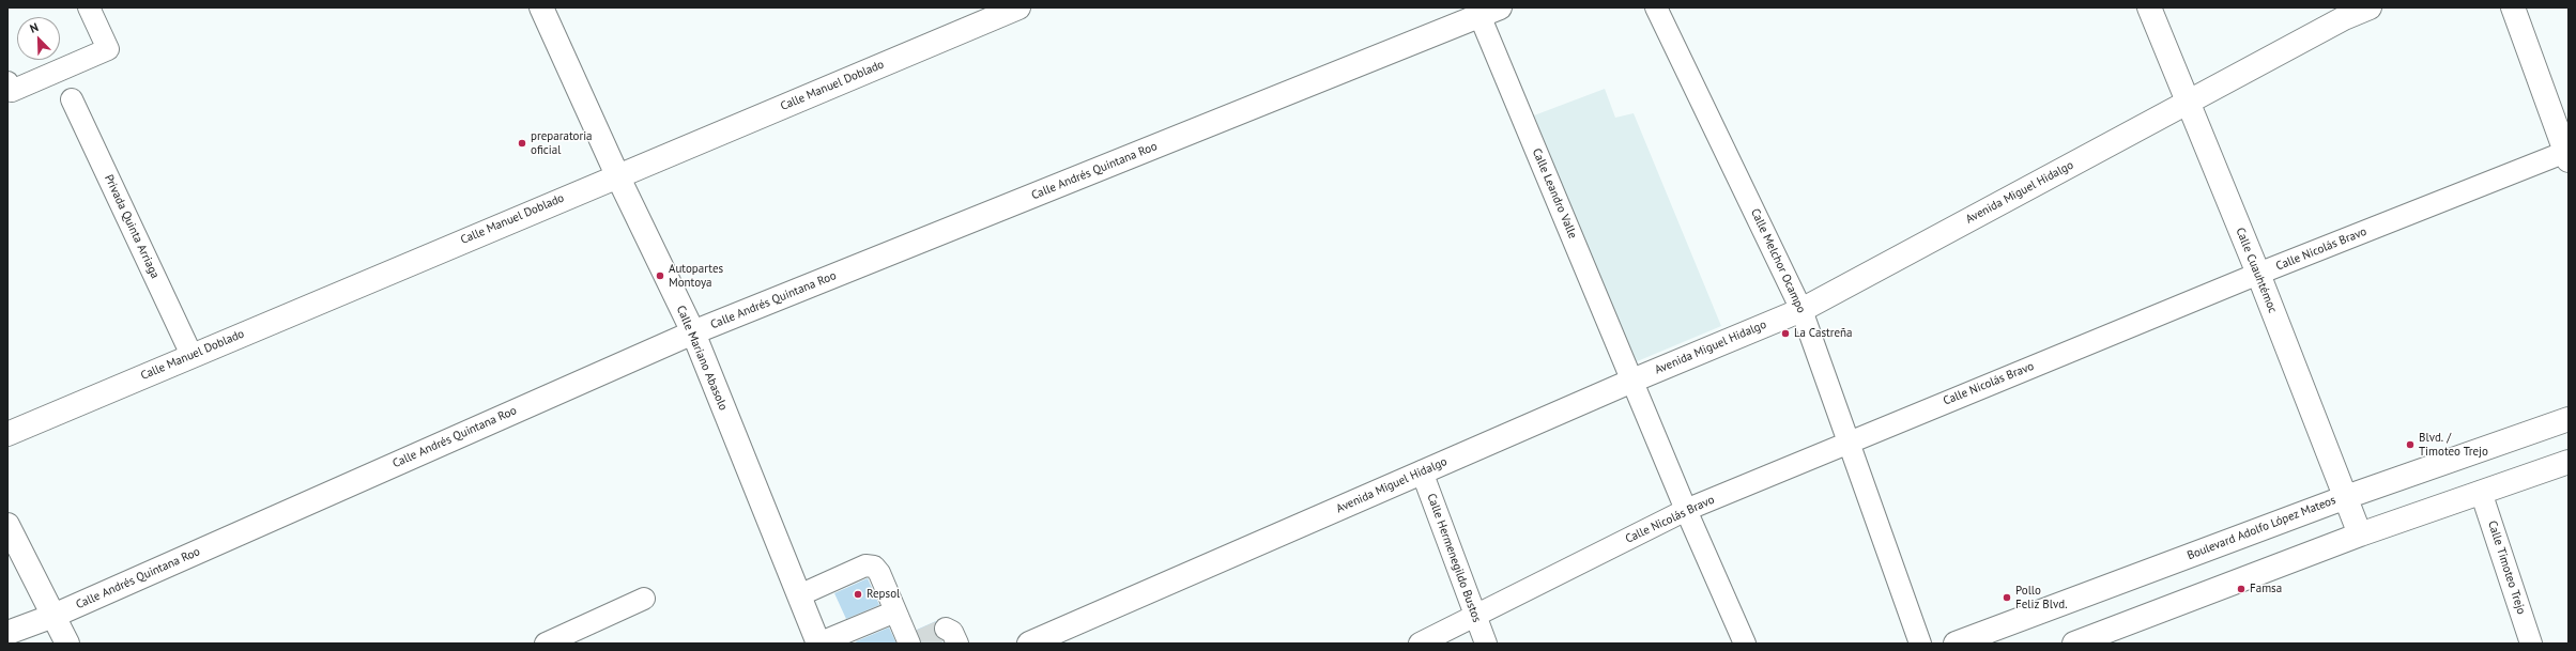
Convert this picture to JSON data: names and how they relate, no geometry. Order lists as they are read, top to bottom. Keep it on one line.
{"streets":{"main road":["Calle Manuel Doblado","Calle Andrés Quintana Roo","Avenida Miguel Hidalgo","Calle Cuauhtémoc","Calle Mariano Abasolo","Boulevard Adolfo López Mateos"],"street":["Calle Leandro Valle","Privada Quinta Arriaga","Calle Nicolás Bravo","Calle Melchor Ocampo","Calle Hermenegildo Bustos","Calle Timoteo Trejo"]},"crossings":[["Calle Manuel Doblado","Privada Quinta Arriaga"],["Calle Manuel Doblado","Calle Mariano Abasolo"],["Calle Andrés Quintana Roo","Calle Leandro Valle"],["Calle Andrés Quintana Roo","Calle Mariano Abasolo"],["Avenida Miguel Hidalgo","Calle Leandro Valle"],["Avenida Miguel Hidalgo","Calle Melchor Ocampo"],["Avenida Miguel Hidalgo","Calle Cuauhtémoc"],["Avenida Miguel Hidalgo","Calle Hermenegildo Bustos"],["Calle Leandro Valle","Calle Nicolás Bravo"],["Calle Nicolás Bravo","Calle Melchor Ocampo"],["Calle Nicolás Bravo","Calle Cuauhtémoc"],["Calle Nicolás Bravo","Calle Hermenegildo Bustos"],["Calle Cuauhtémoc","Boulevard Adolfo López Mateos"]],"places":["preparatoria oficial","Autopartes Montoya","La Castreña","Blvd. / Timoteo Trejo","Famsa","Repsol","Pollo Feliz Blvd."],"north":"top left"}
